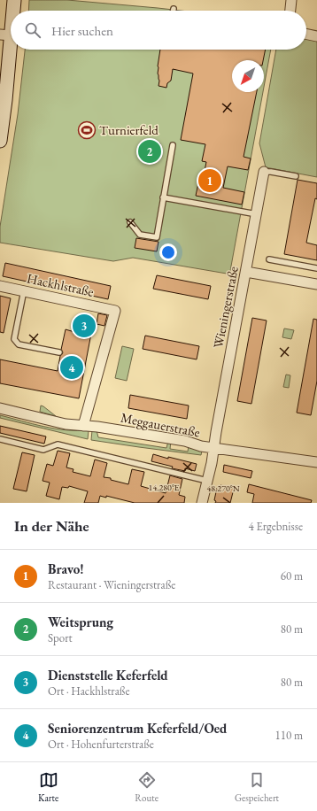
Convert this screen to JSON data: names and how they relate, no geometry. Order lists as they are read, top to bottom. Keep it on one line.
{"streets":{"street":["Hackhlstraße","Wieningerstraße","Meggauerstraße"]},"crossings":[["Hackhlstraße","Meggauerstraße"],["Wieningerstraße","Meggauerstraße"]],"places":{"sports":["Turnierfeld"]},"north":"bottom left","page":{"search":"Hier suchen","pins":["2","1","3","4"],"heading":["In der Nähe","4 Ergebnisse"],"list":[{"mark":"1","name":"Bravo!","note":"Restaurant · Wieningerstraße","value":"60 m"},{"mark":"2","name":"Weitsprung","note":"Sport","value":"80 m"},{"mark":"3","name":"Dienststelle Keferfeld","note":"Ort · Hackhlstraße","value":"80 m"},{"mark":"4","name":"Seniorenzentrum Keferfeld/Oed","note":"Ort · Hohenfurterstraße","value":"110 m"}],"nav":["Karte","Route","Gespeichert"]},"coordinates":["14.280°E","48.270°N"]}
